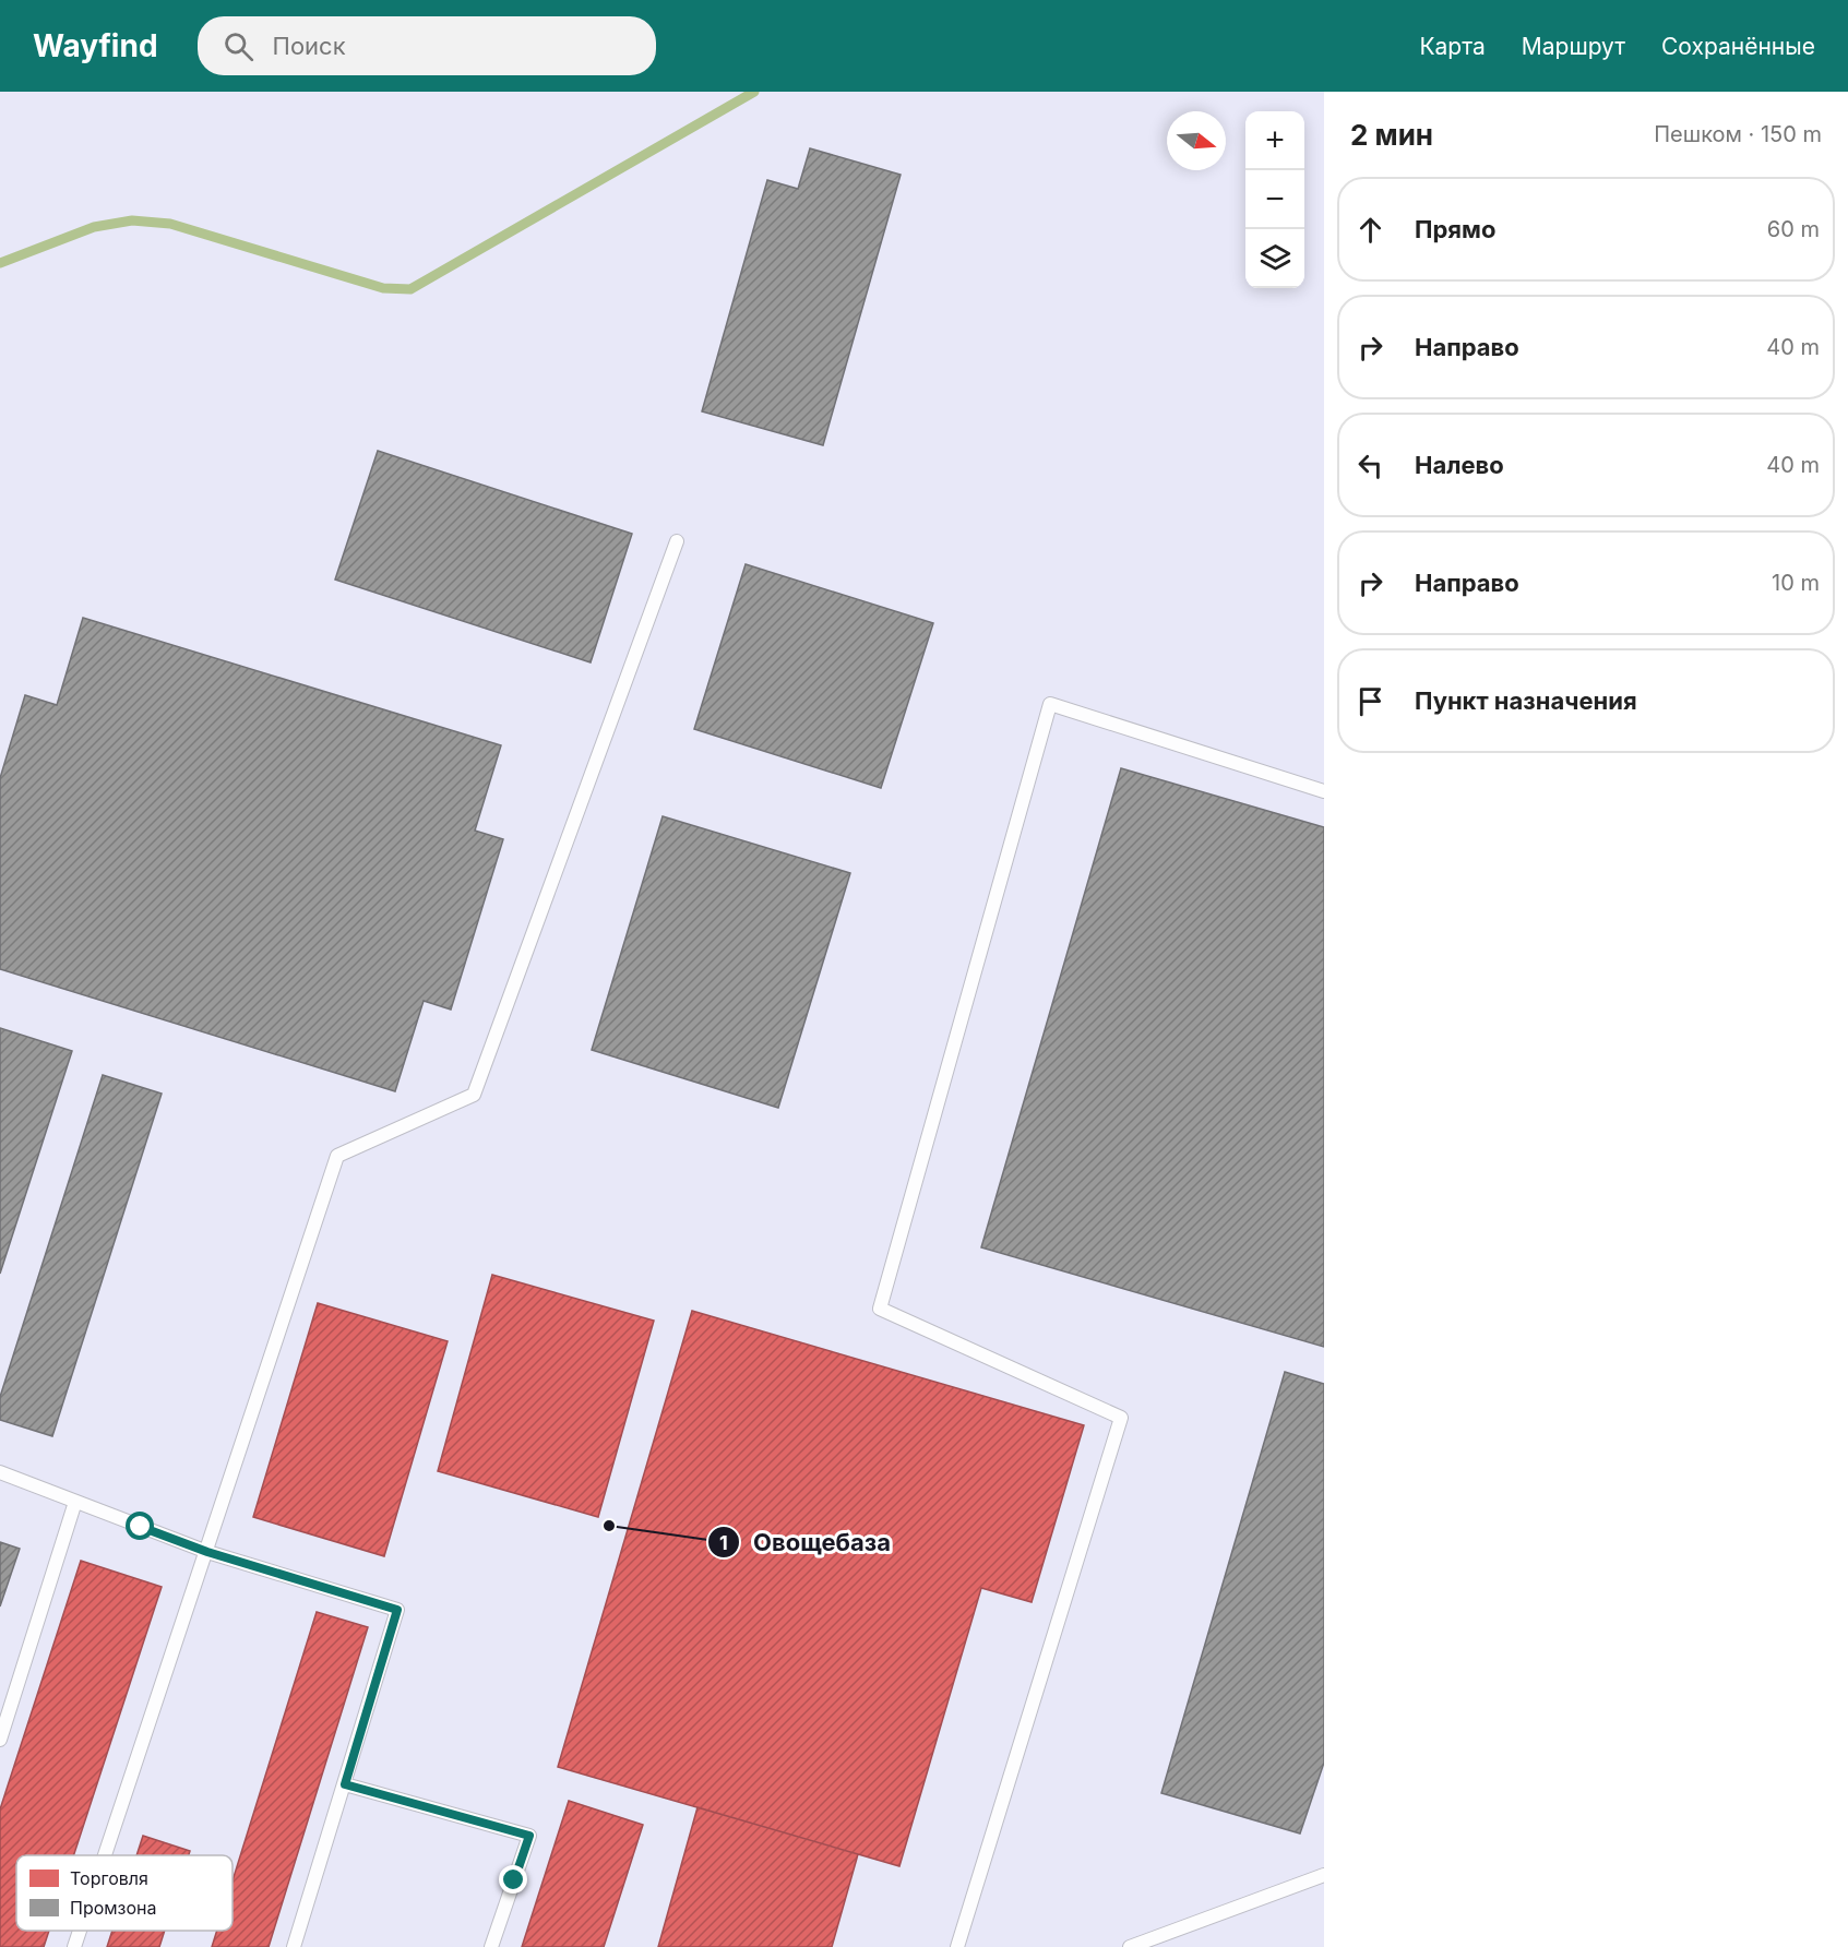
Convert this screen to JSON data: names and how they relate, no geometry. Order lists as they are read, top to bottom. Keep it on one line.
{"places":["Овощебаза"],"legend":["Торговля","Промзона"],"north":"right","page":{"header":"Wayfind","search":"Поиск","nav":["Карта","Маршрут","Сохранённые"],"heading":["2 мин","Пешком · 150 m"],"map_buttons":["+","−"],"list":[["Прямо","60 m"],["Направо","40 m"],["Налево","40 m"],["Направо","10 m"],"Пункт назначения"]}}
